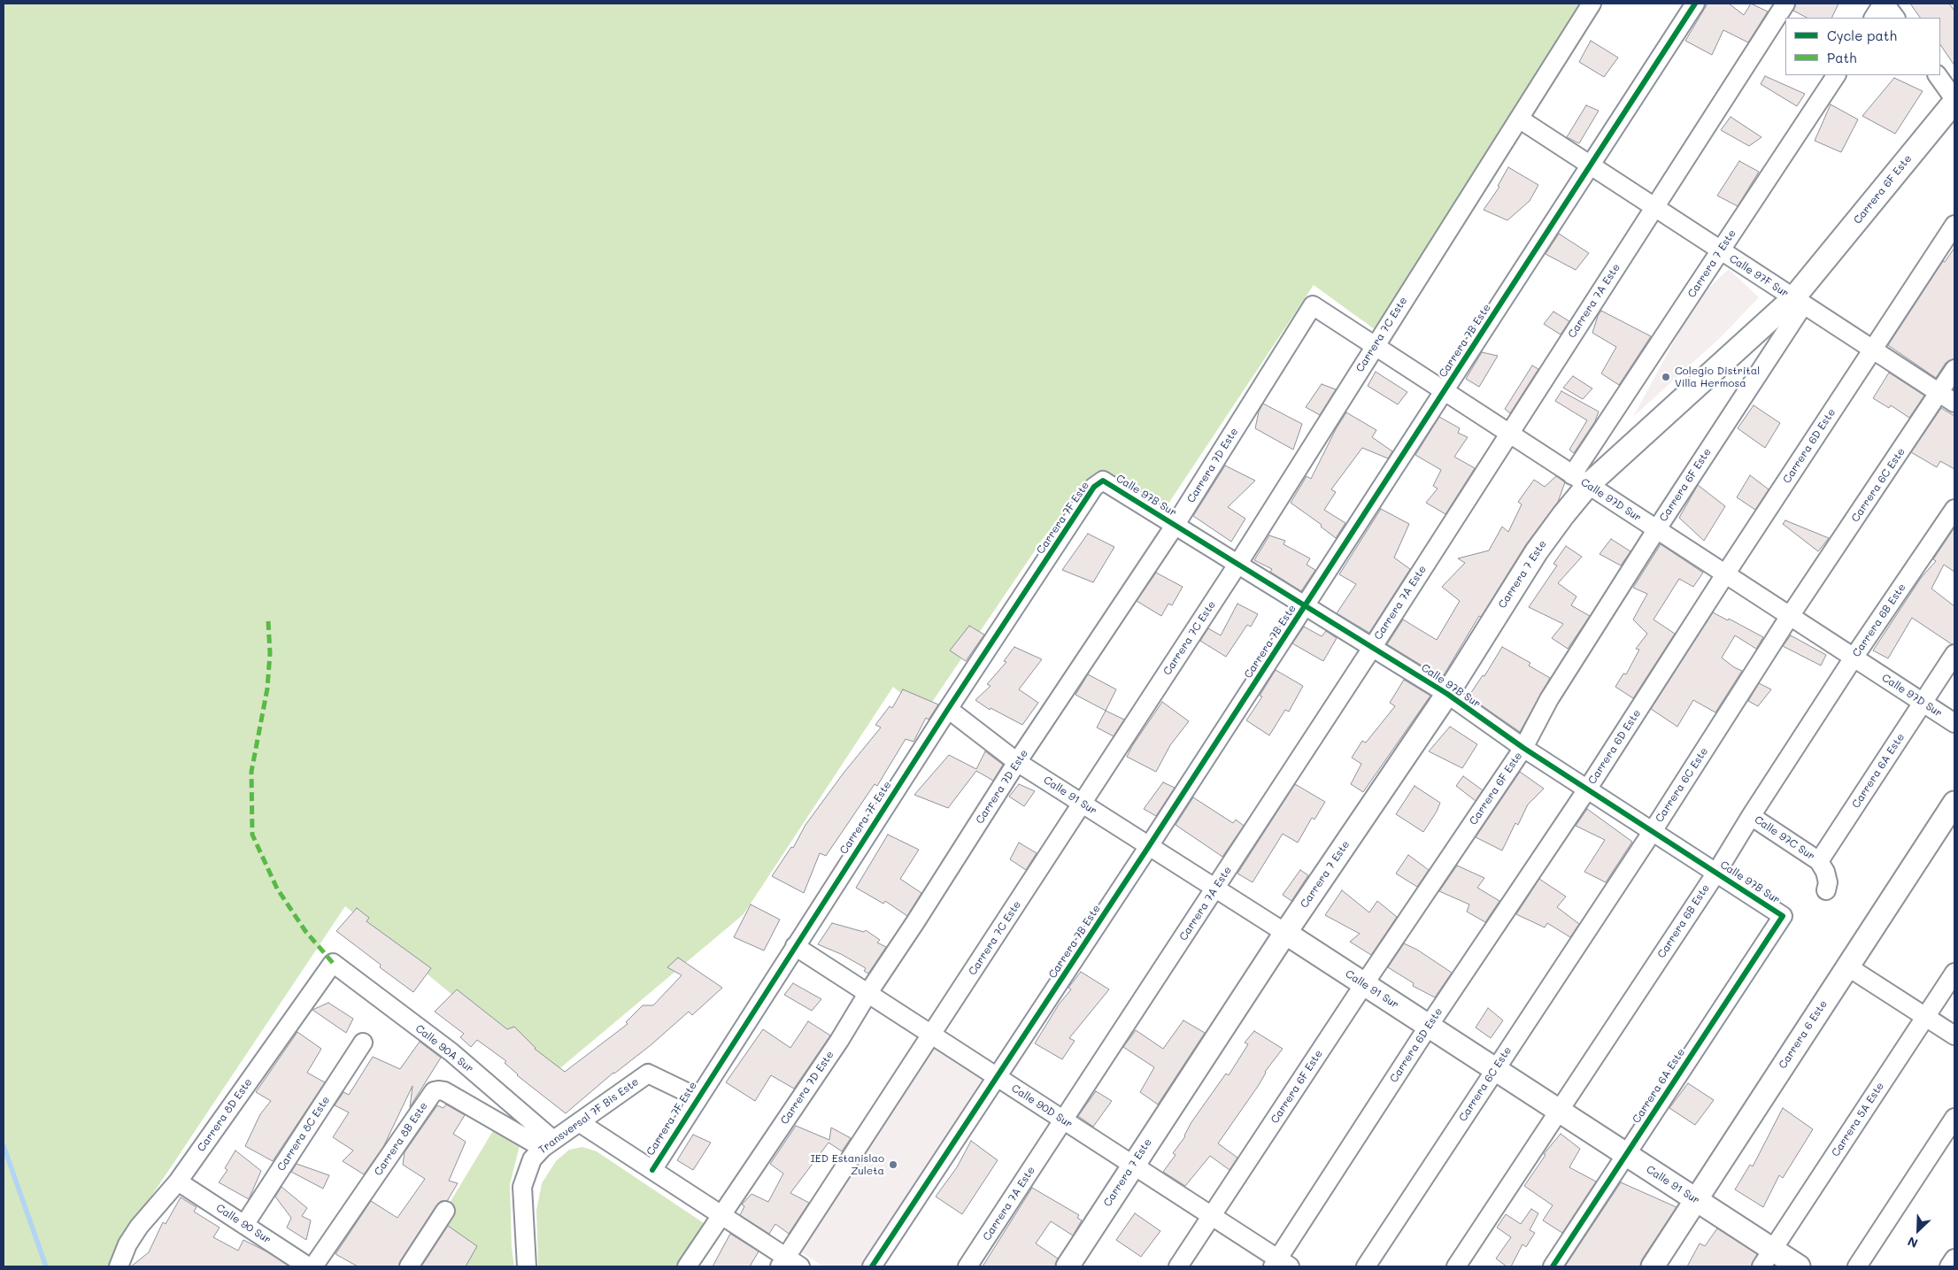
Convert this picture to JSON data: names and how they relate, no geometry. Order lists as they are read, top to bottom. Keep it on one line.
{"streets":{"street":["Carrera 6F Este","Carrera 7 Este","Calle 97F Sur","Carrera 7A Este","Carrera 7C Este","Carrera 7B Este","Carrera 6D Este","Carrera 7D Este","Carrera 6C Este","Calle 97B Sur","Calle 97D Sur","Carrera 7F Este","Carrera 6B Este","Carrera 6A Este","Calle 91 Sur","Calle 97C Sur","Carrera 6 Este","Calle 90A Sur","Calle 90D Sur","Carrera 8D Este","Transversal 7F Bis Este","Carrera 5A Este","Carrera 8C Este","Carrera 8B Este","Calle 90 Sur"]},"crossings":[["Carrera 6F Este","Calle 97F Sur"],["Carrera 6F Este","Calle 97B Sur"],["Carrera 6F Este","Calle 97D Sur"],["Carrera 6F Este","Calle 91 Sur"],["Carrera 6F Este","Calle 90D Sur"],["Carrera 7 Este","Calle 97F Sur"],["Carrera 7 Este","Calle 97B Sur"],["Carrera 7 Este","Calle 97D Sur"],["Carrera 7 Este","Calle 91 Sur"],["Carrera 7 Este","Calle 90D Sur"],["Calle 97F Sur","Carrera 7A Este"],["Calle 97F Sur","Carrera 7C Este"],["Calle 97F Sur","Carrera 7B Este"],["Calle 97F Sur","Carrera 6D Este"],["Calle 97F Sur","Carrera 6C Este"],["Carrera 7A Este","Calle 97B Sur"],["Carrera 7A Este","Calle 97D Sur"],["Carrera 7A Este","Calle 91 Sur"],["Carrera 7A Este","Calle 90D Sur"],["Carrera 7C Este","Calle 97B Sur"],["Carrera 7C Este","Calle 97D Sur"],["Carrera 7C Este","Calle 91 Sur"],["Carrera 7C Este","Calle 90D Sur"],["Carrera 7B Este","Calle 97B Sur"],["Carrera 7B Este","Calle 97D Sur"],["Carrera 7B Este","Calle 91 Sur"],["Carrera 7B Este","Calle 90D Sur"],["Carrera 6D Este","Calle 97B Sur"],["Carrera 6D Este","Calle 97D Sur"],["Carrera 6D Este","Calle 91 Sur"],["Carrera 6D Este","Calle 90D Sur"],["Carrera 7D Este","Calle 97B Sur"],["Carrera 7D Este","Calle 97D Sur"],["Carrera 7D Este","Calle 91 Sur"],["Carrera 7D Este","Calle 90D Sur"],["Carrera 6C Este","Calle 97B Sur"],["Carrera 6C Este","Calle 97D Sur"],["Carrera 6C Este","Calle 91 Sur"],["Calle 97B Sur","Carrera 7F Este"],["Calle 97B Sur","Carrera 6B Este"],["Calle 97B Sur","Carrera 6A Este"],["Calle 97D Sur","Carrera 6B Este"],["Calle 97D Sur","Carrera 6A Este"],["Carrera 7F Este","Calle 91 Sur"],["Carrera 7F Este","Calle 90D Sur"],["Carrera 7F Este","Transversal 7F Bis Este"],["Carrera 6B Este","Calle 91 Sur"],["Carrera 6B Este","Calle 97C Sur"],["Carrera 6A Este","Calle 91 Sur"],["Carrera 6A Este","Calle 97C Sur"],["Calle 91 Sur","Carrera 6 Este"],["Calle 91 Sur","Carrera 5A Este"],["Calle 90A Sur","Carrera 8D Este"],["Calle 90A Sur","Transversal 7F Bis Este"],["Calle 90A Sur","Carrera 8B Este"],["Carrera 8D Este","Calle 90 Sur"],["Transversal 7F Bis Este","Carrera 8B Este"],["Carrera 8C Este","Calle 90 Sur"]],"places":["Colegio Distrital Villa Hermosa","IED Estanislao Zuleta"],"legend":["Cycle path","Path"],"north":"bottom left"}
